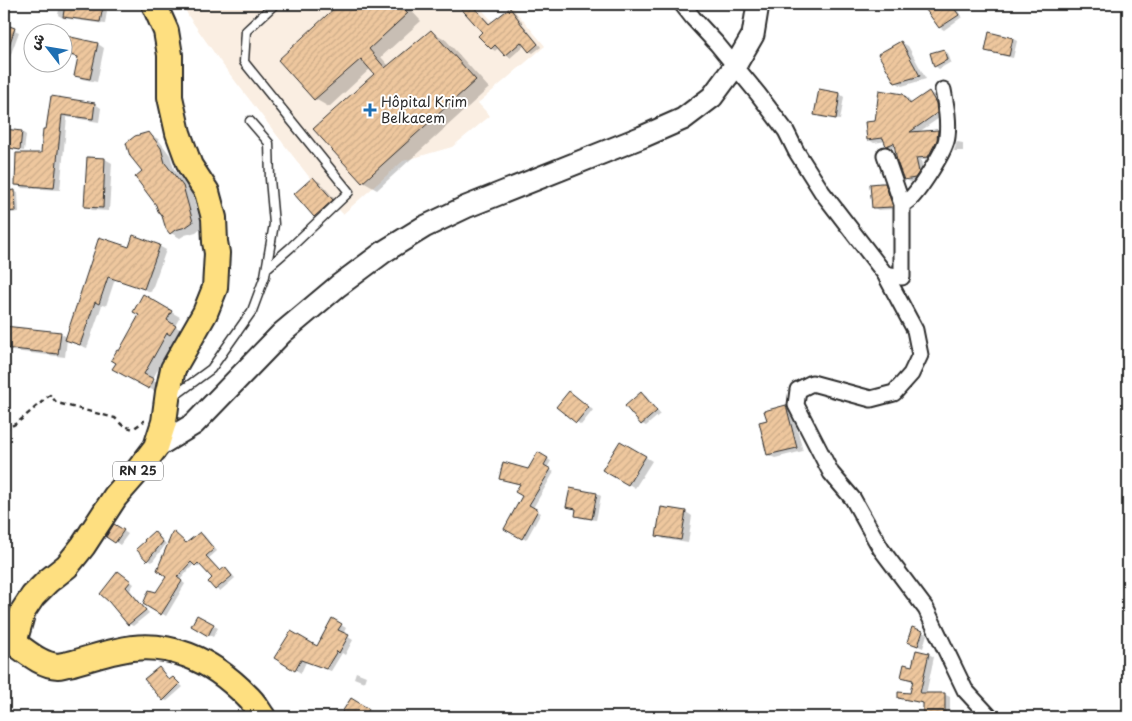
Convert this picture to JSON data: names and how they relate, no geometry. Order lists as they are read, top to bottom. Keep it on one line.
{"streets":{"main road":["RN 25"]},"places":{"health":["Hôpital Krim Belkacem"]},"north":"top left"}
